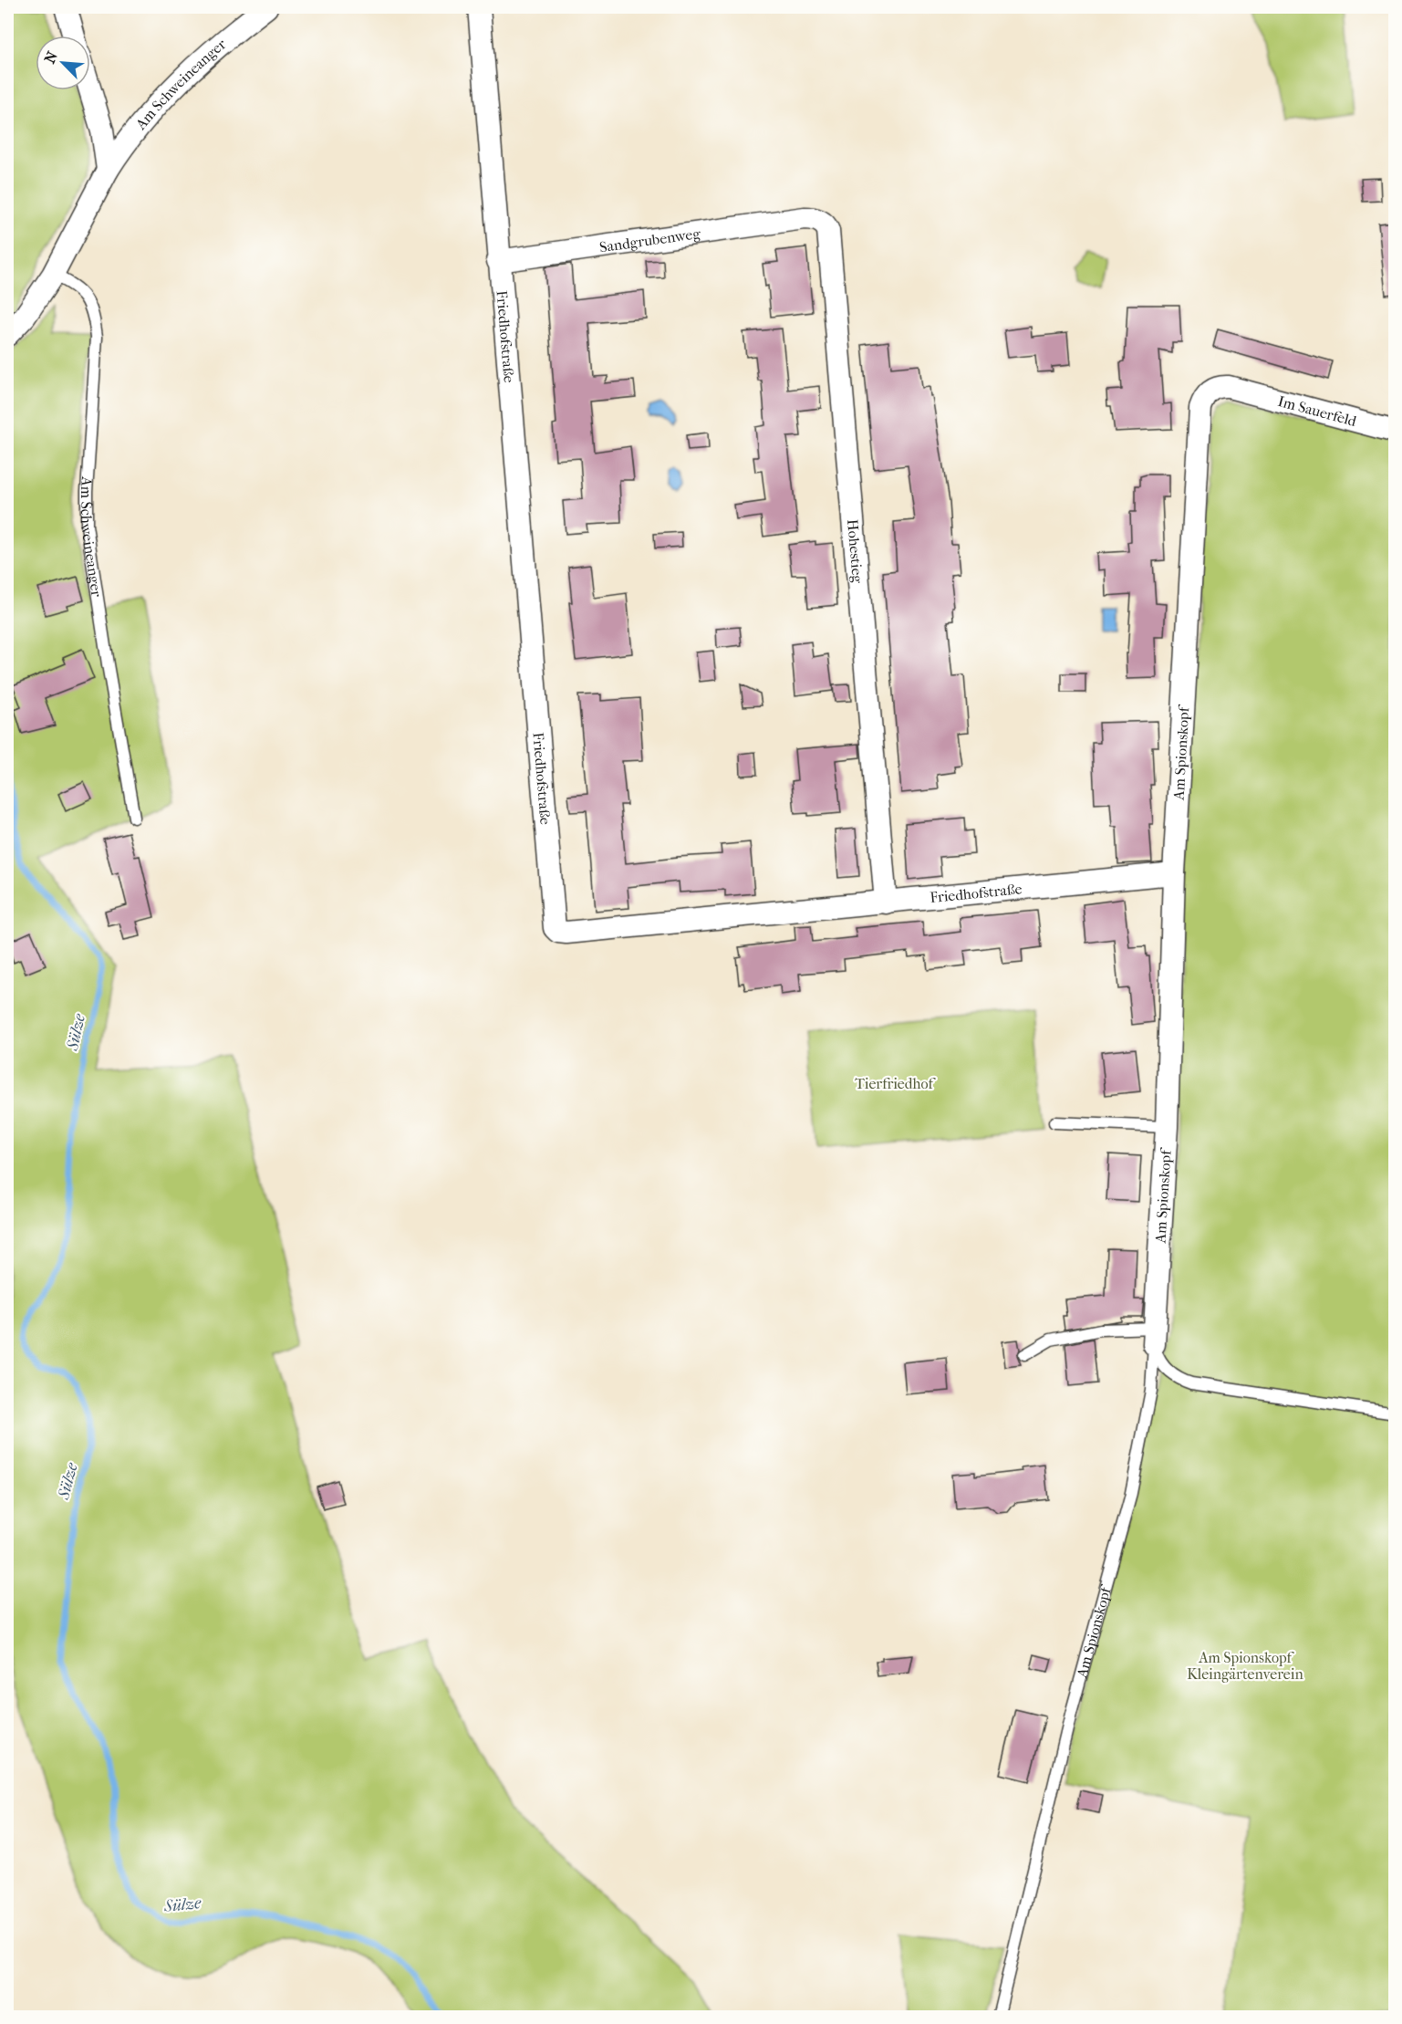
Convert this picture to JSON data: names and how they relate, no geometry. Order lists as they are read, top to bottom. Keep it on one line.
{"streets":{"street":["Am Schweineanger","Sandgrubenweg","Friedhofstraße","Im Sauerfeld","Hohestieg","Am Spionskopf"]},"crossings":[["Sandgrubenweg","Friedhofstraße"],["Sandgrubenweg","Hohestieg"],["Friedhofstraße","Hohestieg"],["Friedhofstraße","Am Spionskopf"],["Im Sauerfeld","Am Spionskopf"]],"water":["Sülze"],"parks":["Tierfriedhof","Am Spionskopf Kleingärtenverein"],"north":"top left"}
